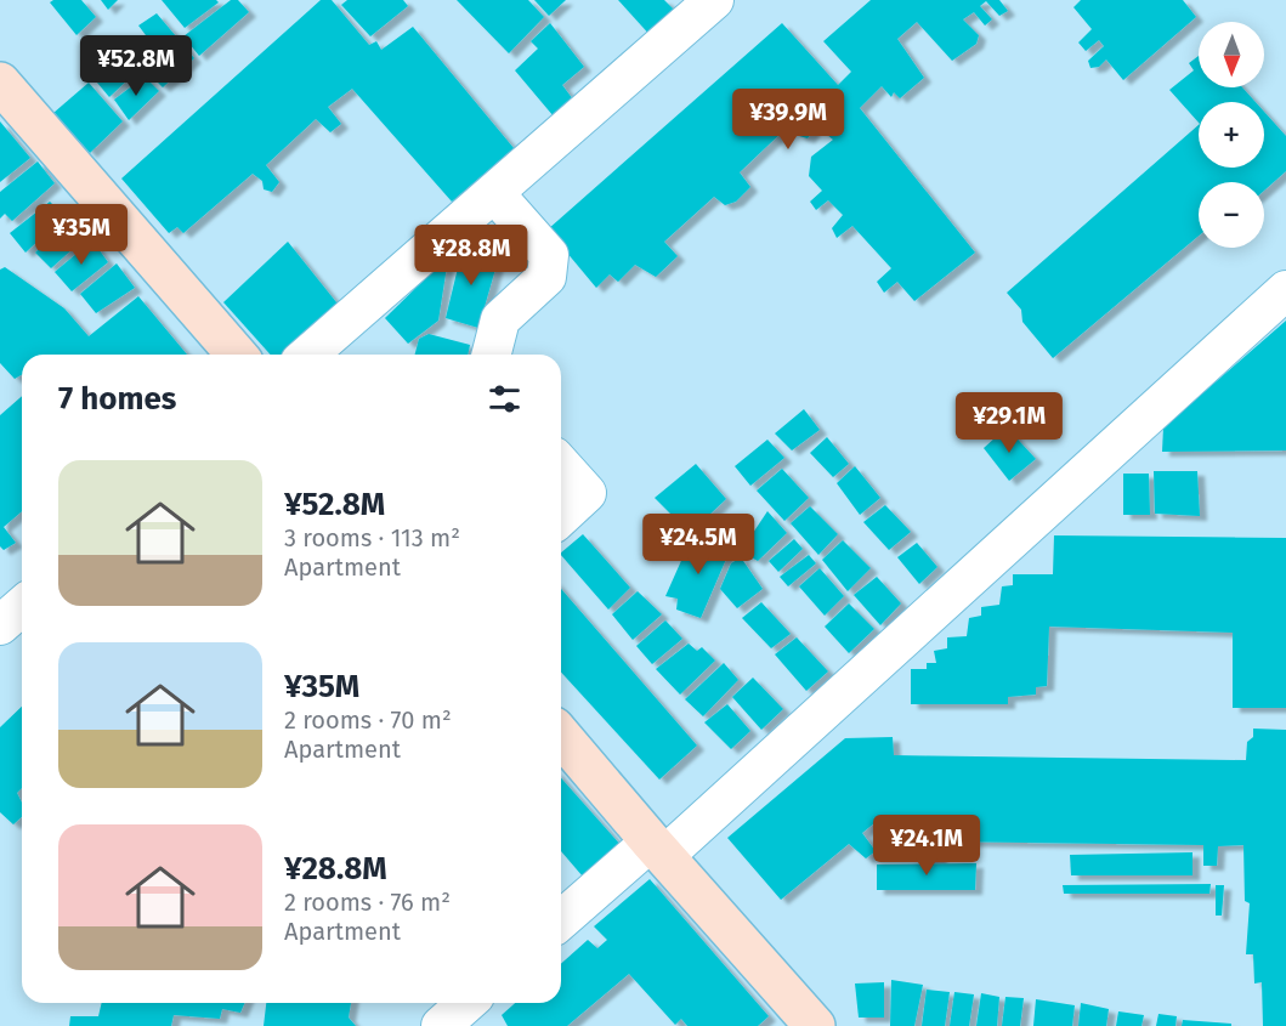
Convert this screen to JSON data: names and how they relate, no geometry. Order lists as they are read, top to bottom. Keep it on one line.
{"north":"bottom","page":{"map_buttons":["+","−"],"price":["¥52.8M","¥39.9M","¥35M","¥28.8M","¥29.1M","¥24.5M","¥24.1M"],"heading":"7 homes","list":[{"name":"¥52.8M","note":"3 rooms · 113 m² · Apartment"},{"name":"¥35M","note":"2 rooms · 70 m² · Apartment"},{"name":"¥28.8M","note":"2 rooms · 76 m² · Apartment"}]}}
